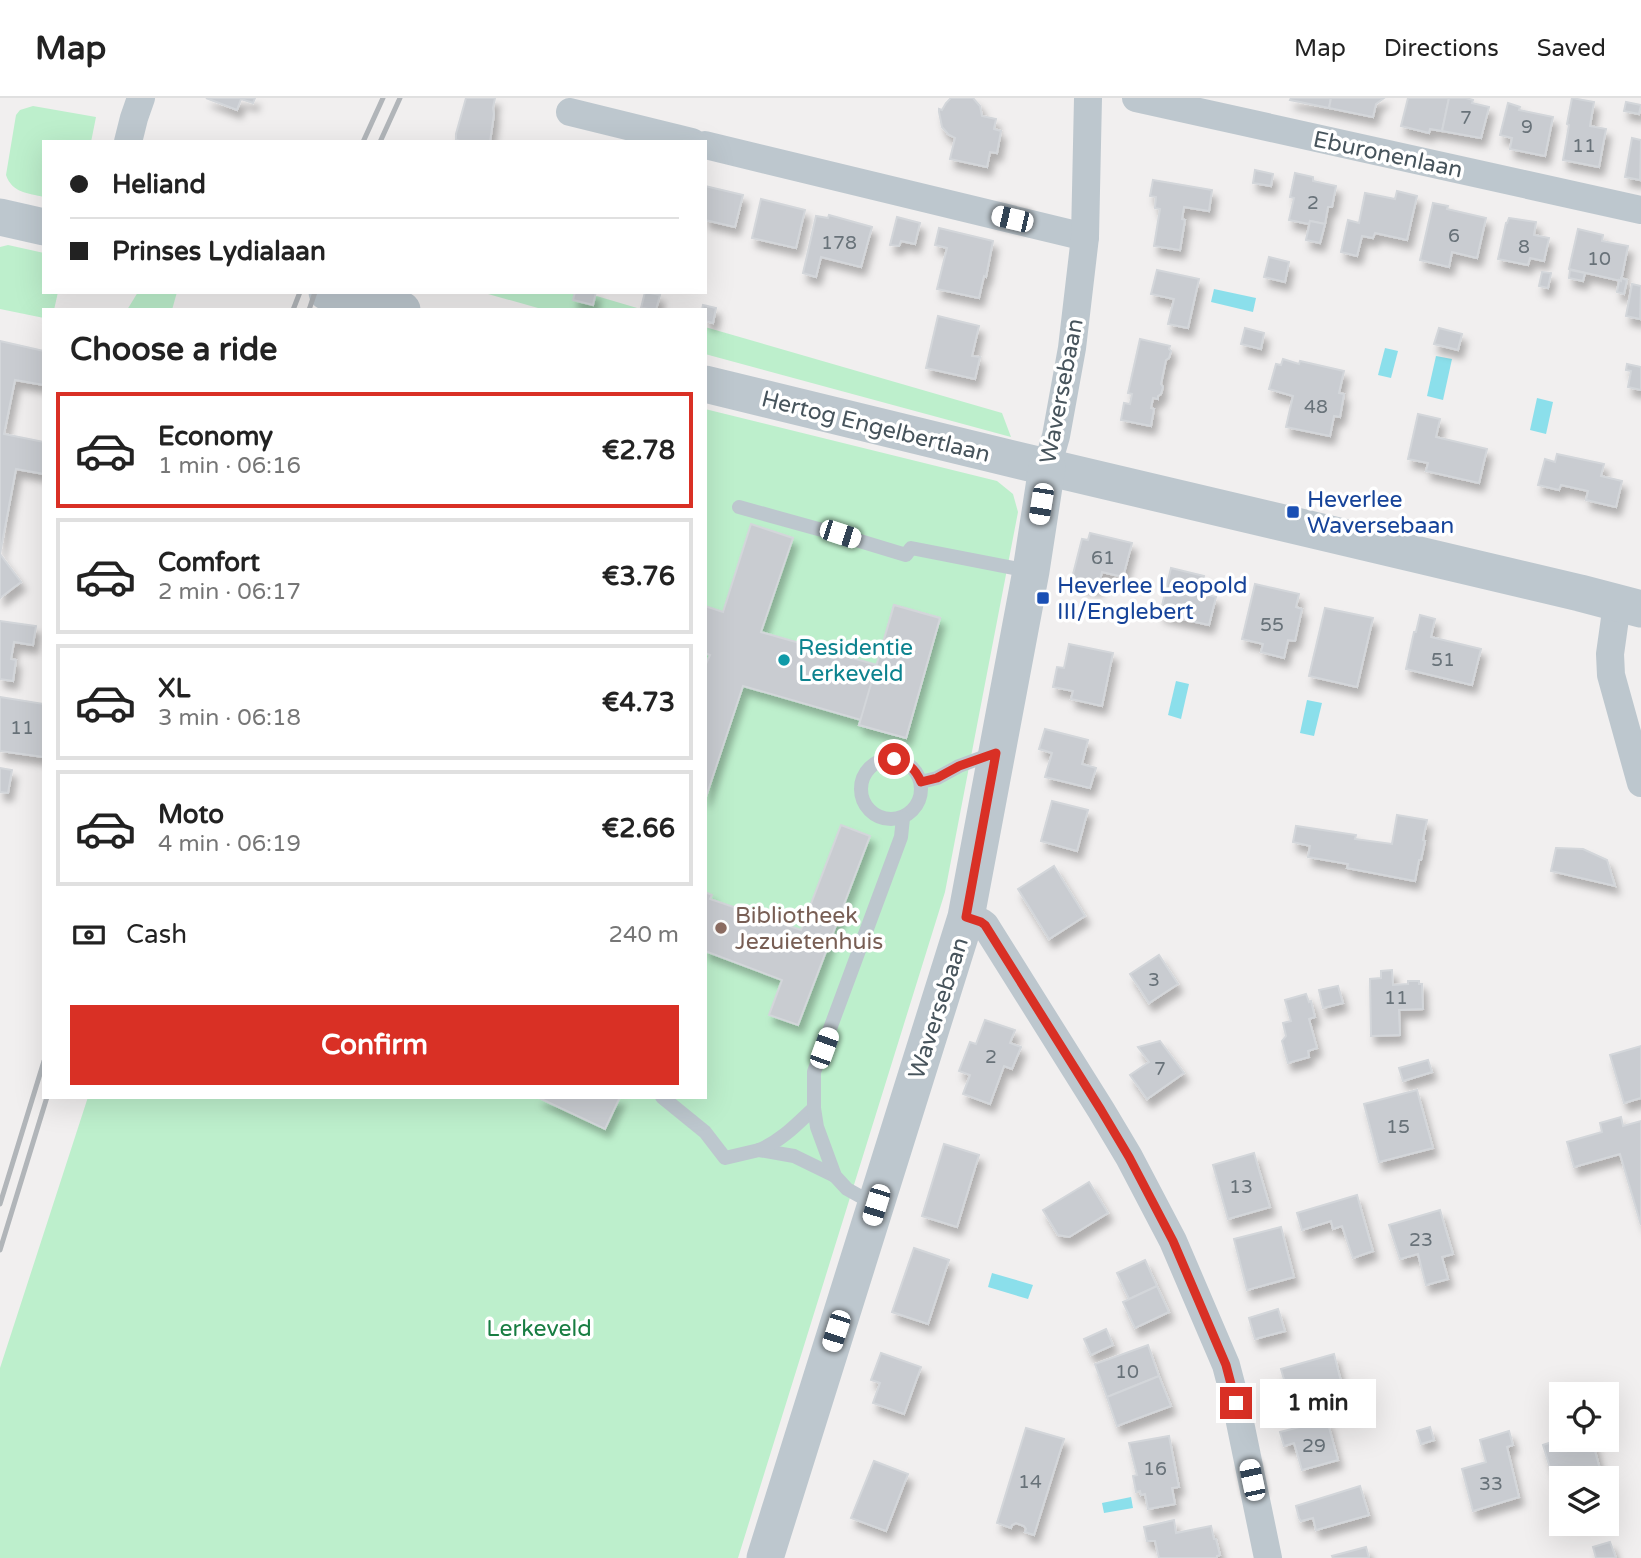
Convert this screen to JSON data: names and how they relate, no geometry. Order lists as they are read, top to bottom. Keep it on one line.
{"streets":{"street":["Eburonenlaan","Waversebaan","Hertog Engelbertlaan"]},"crossings":[["Waversebaan","Hertog Engelbertlaan"]],"parks":["Lerkeveld"],"places":{"transit":["Heverlee Waversebaan","Heverlee Leopold III/Englebert"],"other":["Residentie Lerkeveld","Bibliotheek Jezuietenhuis"]},"house_numbers":["7","9","11","2","6","178","8","10","48","61","55","51","11","3","11","2","7","15","13","23","10","29","16","14","33"],"page":{"header":"Map","nav":["Map","Directions","Saved"],"banner":["Heliand","Prinses Lydialaan"],"heading":"Choose a ride","list":[{"name":"Economy","note":"1 min · 06:16","value":"€2.78"},{"name":"Comfort","note":"2 min · 06:17","value":"€3.76"},{"name":"XL","note":"3 min · 06:18","value":"€4.73"},{"name":"Moto","note":"4 min · 06:19","value":"€2.66"}],"pay":["Cash","240 m"],"buttons":"Confirm","bubble":"1 min"}}
